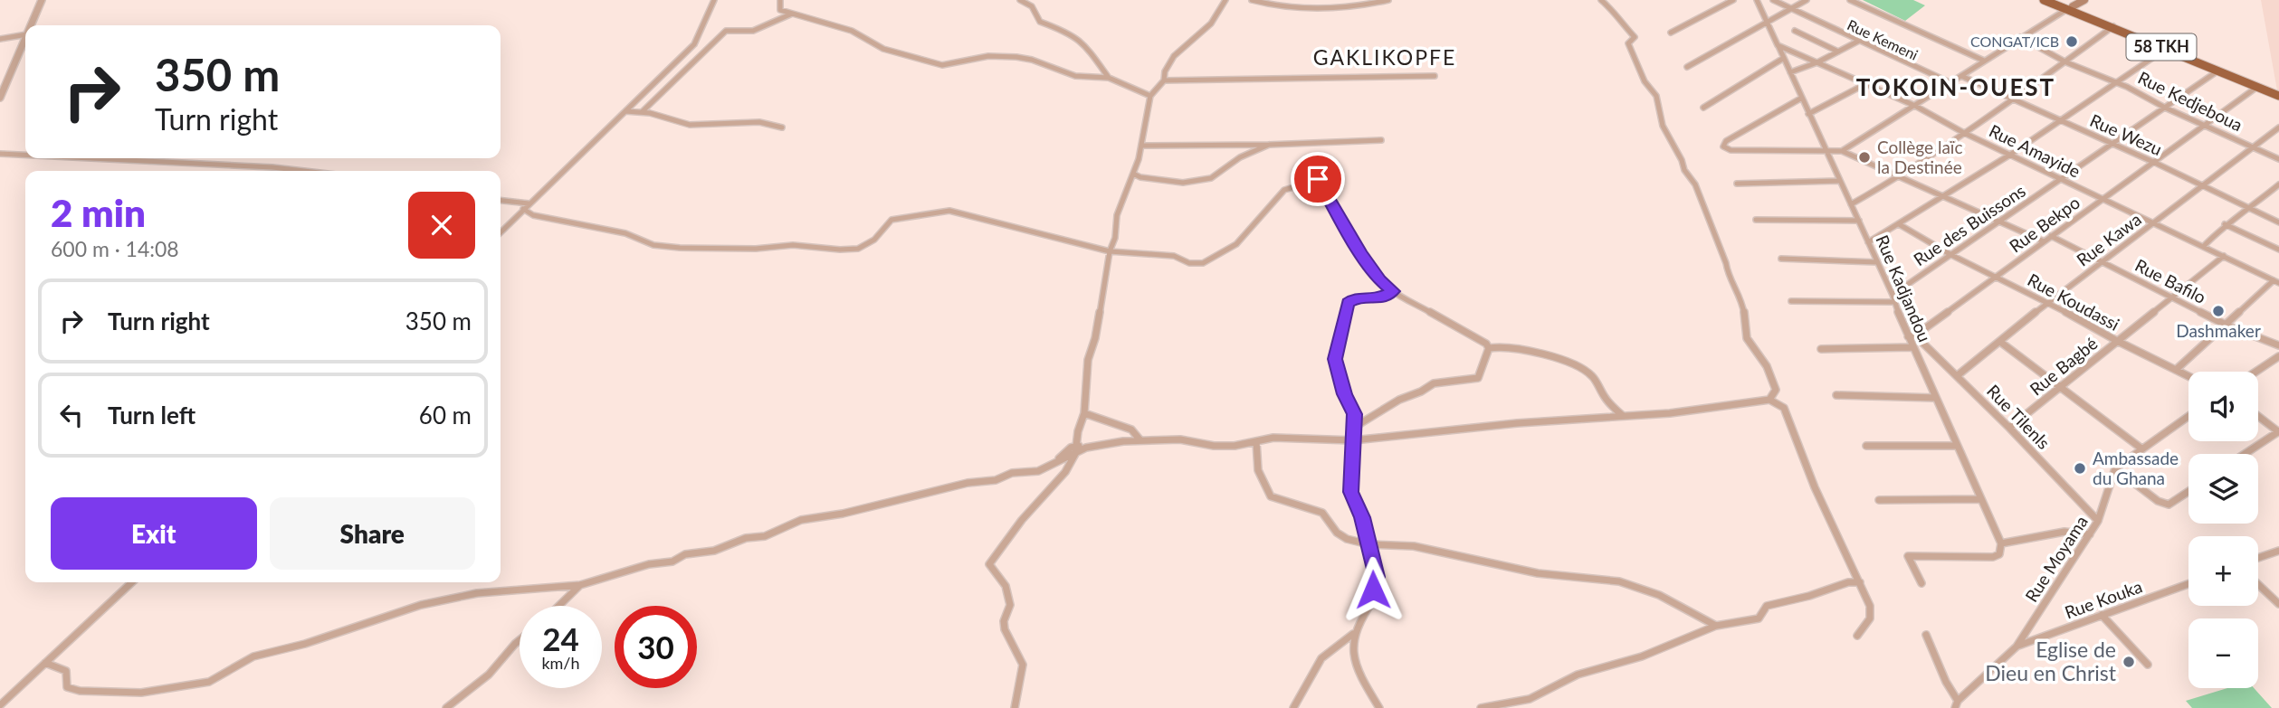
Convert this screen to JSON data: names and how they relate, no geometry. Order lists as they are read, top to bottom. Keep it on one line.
{"streets":{"highway":["58 TKH"],"street":["Rue Kemeni","Rue Kedjeboua","Rue Wezu","Rue Amayide","Rue Bekpo","Rue des Buissons","Rue Kawa","Rue Bafilo","Rue Kadjandou","Rue Koudassi","Rue Bagbé","Rue Tilenls","Rue Moyama","Rue Kouka"]},"crossings":[["58 TKH","Rue Bekpo"],["58 TKH","Rue des Buissons"],["Rue Kedjeboua","Rue Bekpo"],["Rue Kedjeboua","Rue des Buissons"],["Rue Kedjeboua","Rue Kawa"],["Rue Wezu","Rue Bekpo"],["Rue Wezu","Rue des Buissons"],["Rue Wezu","Rue Kawa"],["Rue Amayide","Rue Bekpo"],["Rue Amayide","Rue des Buissons"],["Rue Amayide","Rue Kawa"],["Rue Amayide","Rue Kadjandou"],["Rue Amayide","Rue Bagbé"],["Rue Bekpo","Rue Bafilo"],["Rue Bekpo","Rue Kadjandou"],["Rue Bekpo","Rue Koudassi"],["Rue Bekpo","Rue Tilenls"],["Rue des Buissons","Rue Kadjandou"],["Rue des Buissons","Rue Koudassi"],["Rue Kawa","Rue Bafilo"],["Rue Kawa","Rue Koudassi"],["Rue Kawa","Rue Tilenls"],["Rue Bafilo","Rue Bagbé"],["Rue Kadjandou","Rue Tilenls"],["Rue Koudassi","Rue Bagbé"],["Rue Bagbé","Rue Tilenls"],["Rue Tilenls","Rue Moyama"],["Rue Moyama","Rue Kouka"]],"districts":["GAKLIKOPFE","TOKOIN-OUEST"],"places":["CONGAT/ICB","Collège laïc la Destinée","Dashmaker","Ambassade du Ghana","Eglise de Dieu en Christ"],"page":{"turn":["350 m","Turn right"],"heading":["2 min","600 m · 14:08"],"list":[{"name":"Turn right","value":"350 m"},{"name":"Turn left","value":"60 m"}],"map_buttons":["+","−"],"buttons":["Exit","Share"],"speed":"24 km/h","limit":"30"}}
